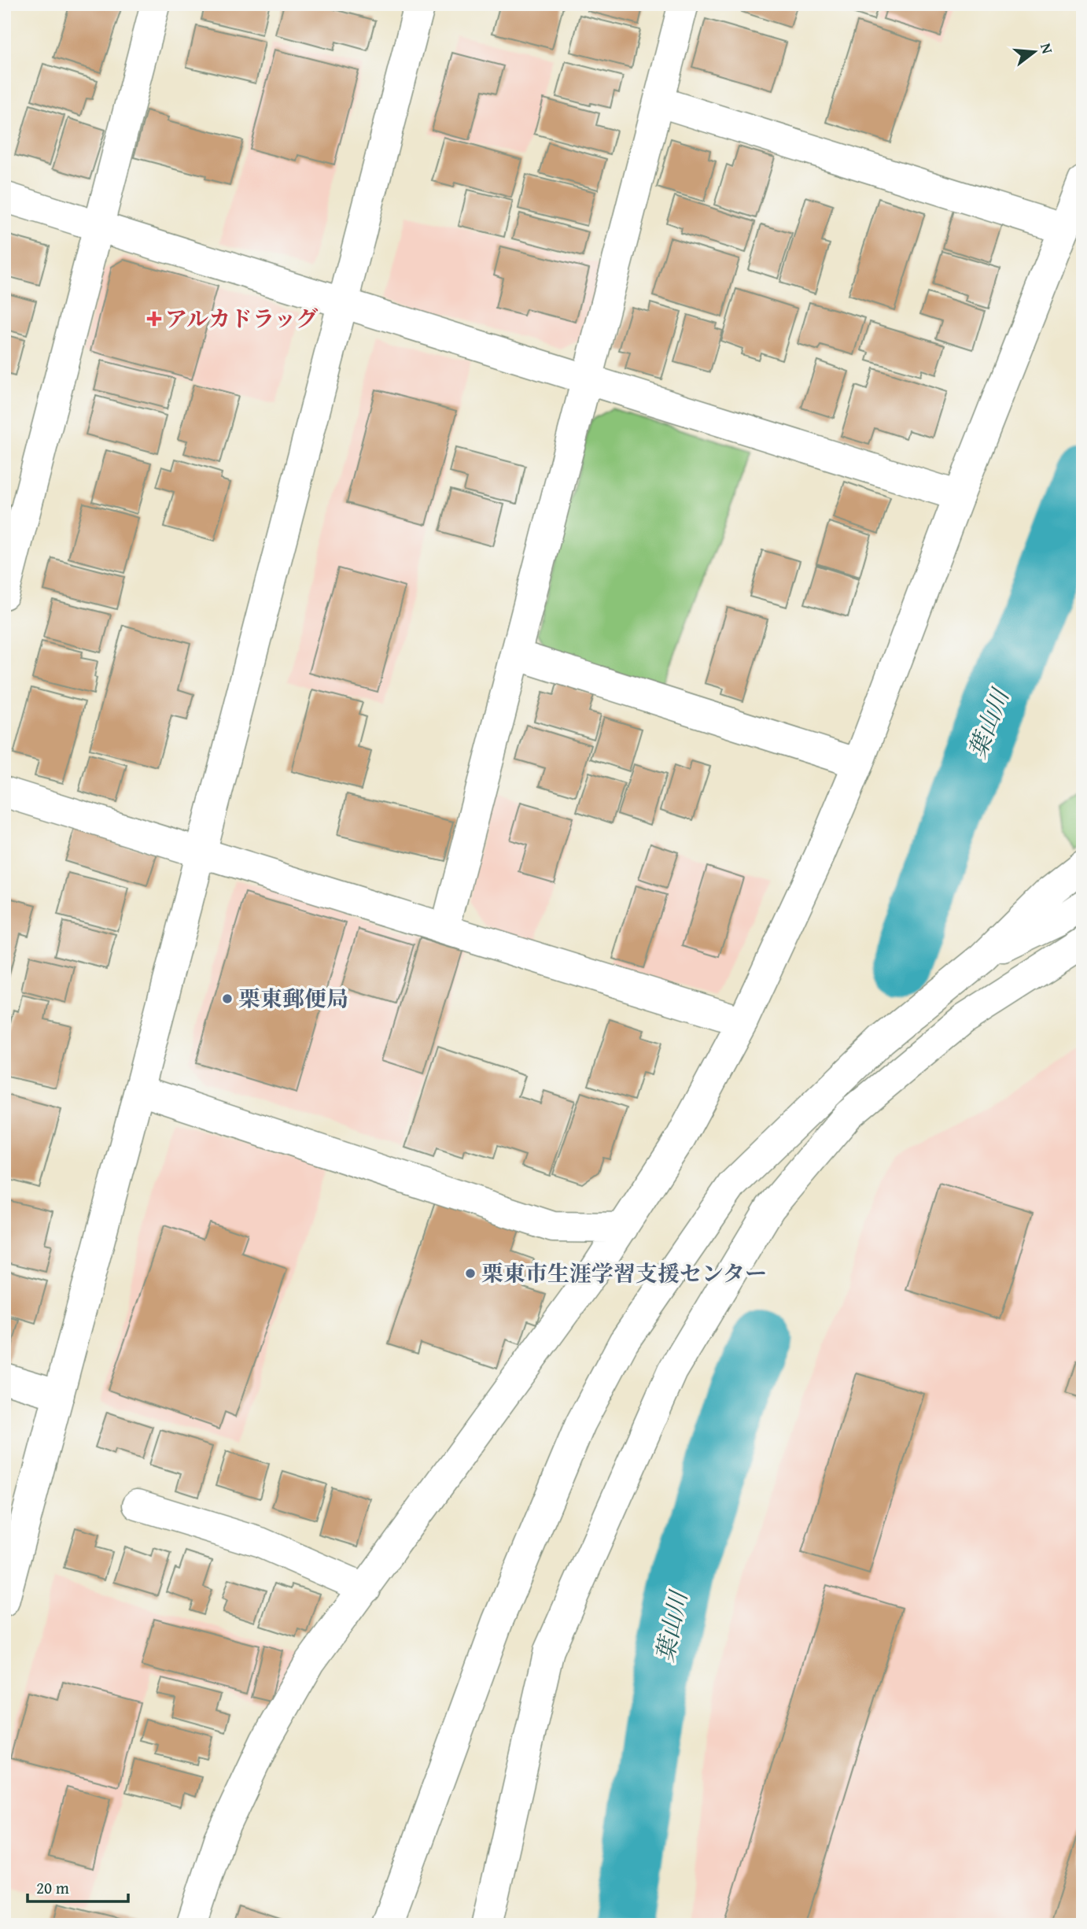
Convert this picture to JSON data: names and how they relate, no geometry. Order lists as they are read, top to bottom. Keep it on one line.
{"water":["葉山川"],"places":{"health":["アルカドラッグ"],"other":["栗東郵便局","栗東市生涯学習支援センター"]},"scale_bar":"20 m","north":"right"}
